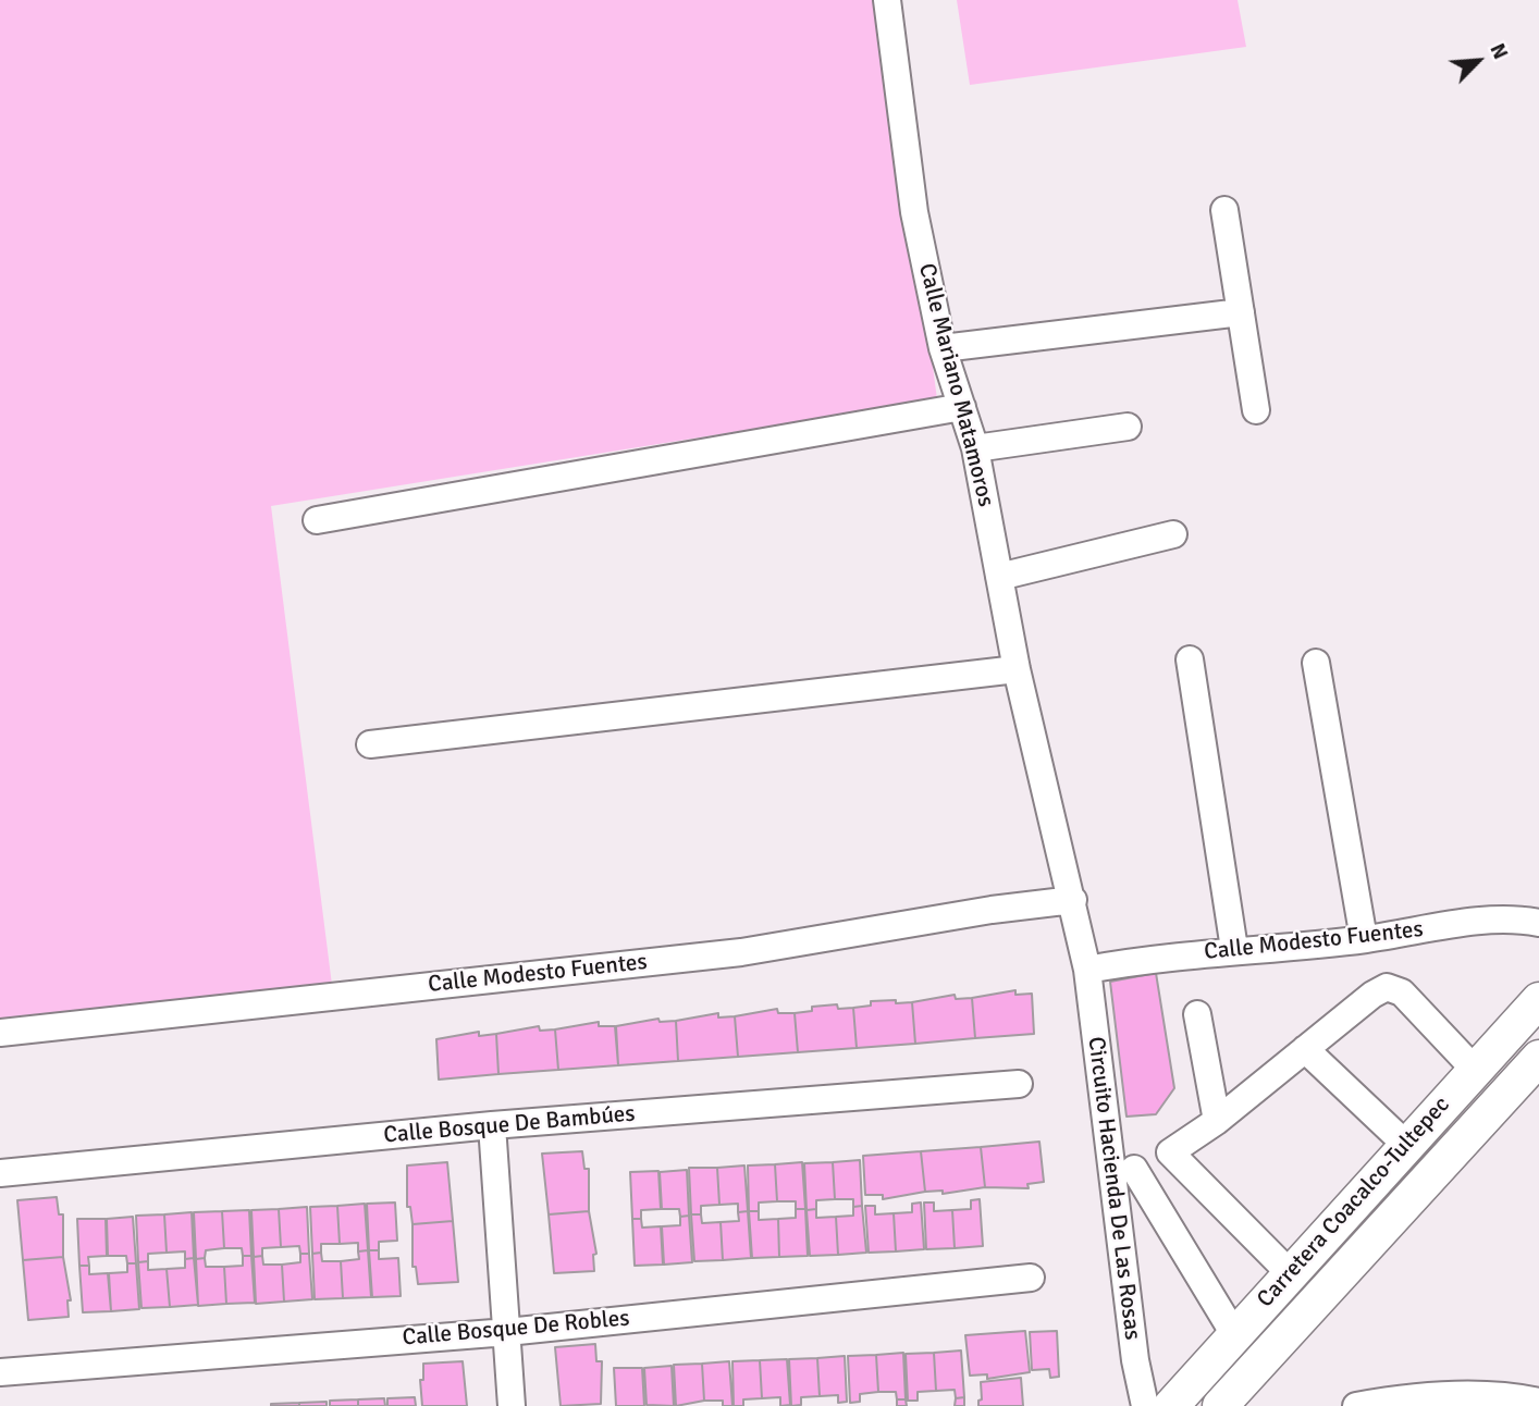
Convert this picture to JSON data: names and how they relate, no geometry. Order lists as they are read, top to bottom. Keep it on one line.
{"streets":{"main road":["Carretera Coacalco-Tultepec"],"street":["Calle Mariano Matamoros","Calle Modesto Fuentes","Calle Bosque De Bambúes","Circuito Hacienda De Las Rosas","Calle Bosque De Robles"]},"crossings":[["Calle Mariano Matamoros","Calle Modesto Fuentes"],["Calle Mariano Matamoros","Circuito Hacienda De Las Rosas"],["Calle Modesto Fuentes","Circuito Hacienda De Las Rosas"]],"north":"top right"}
